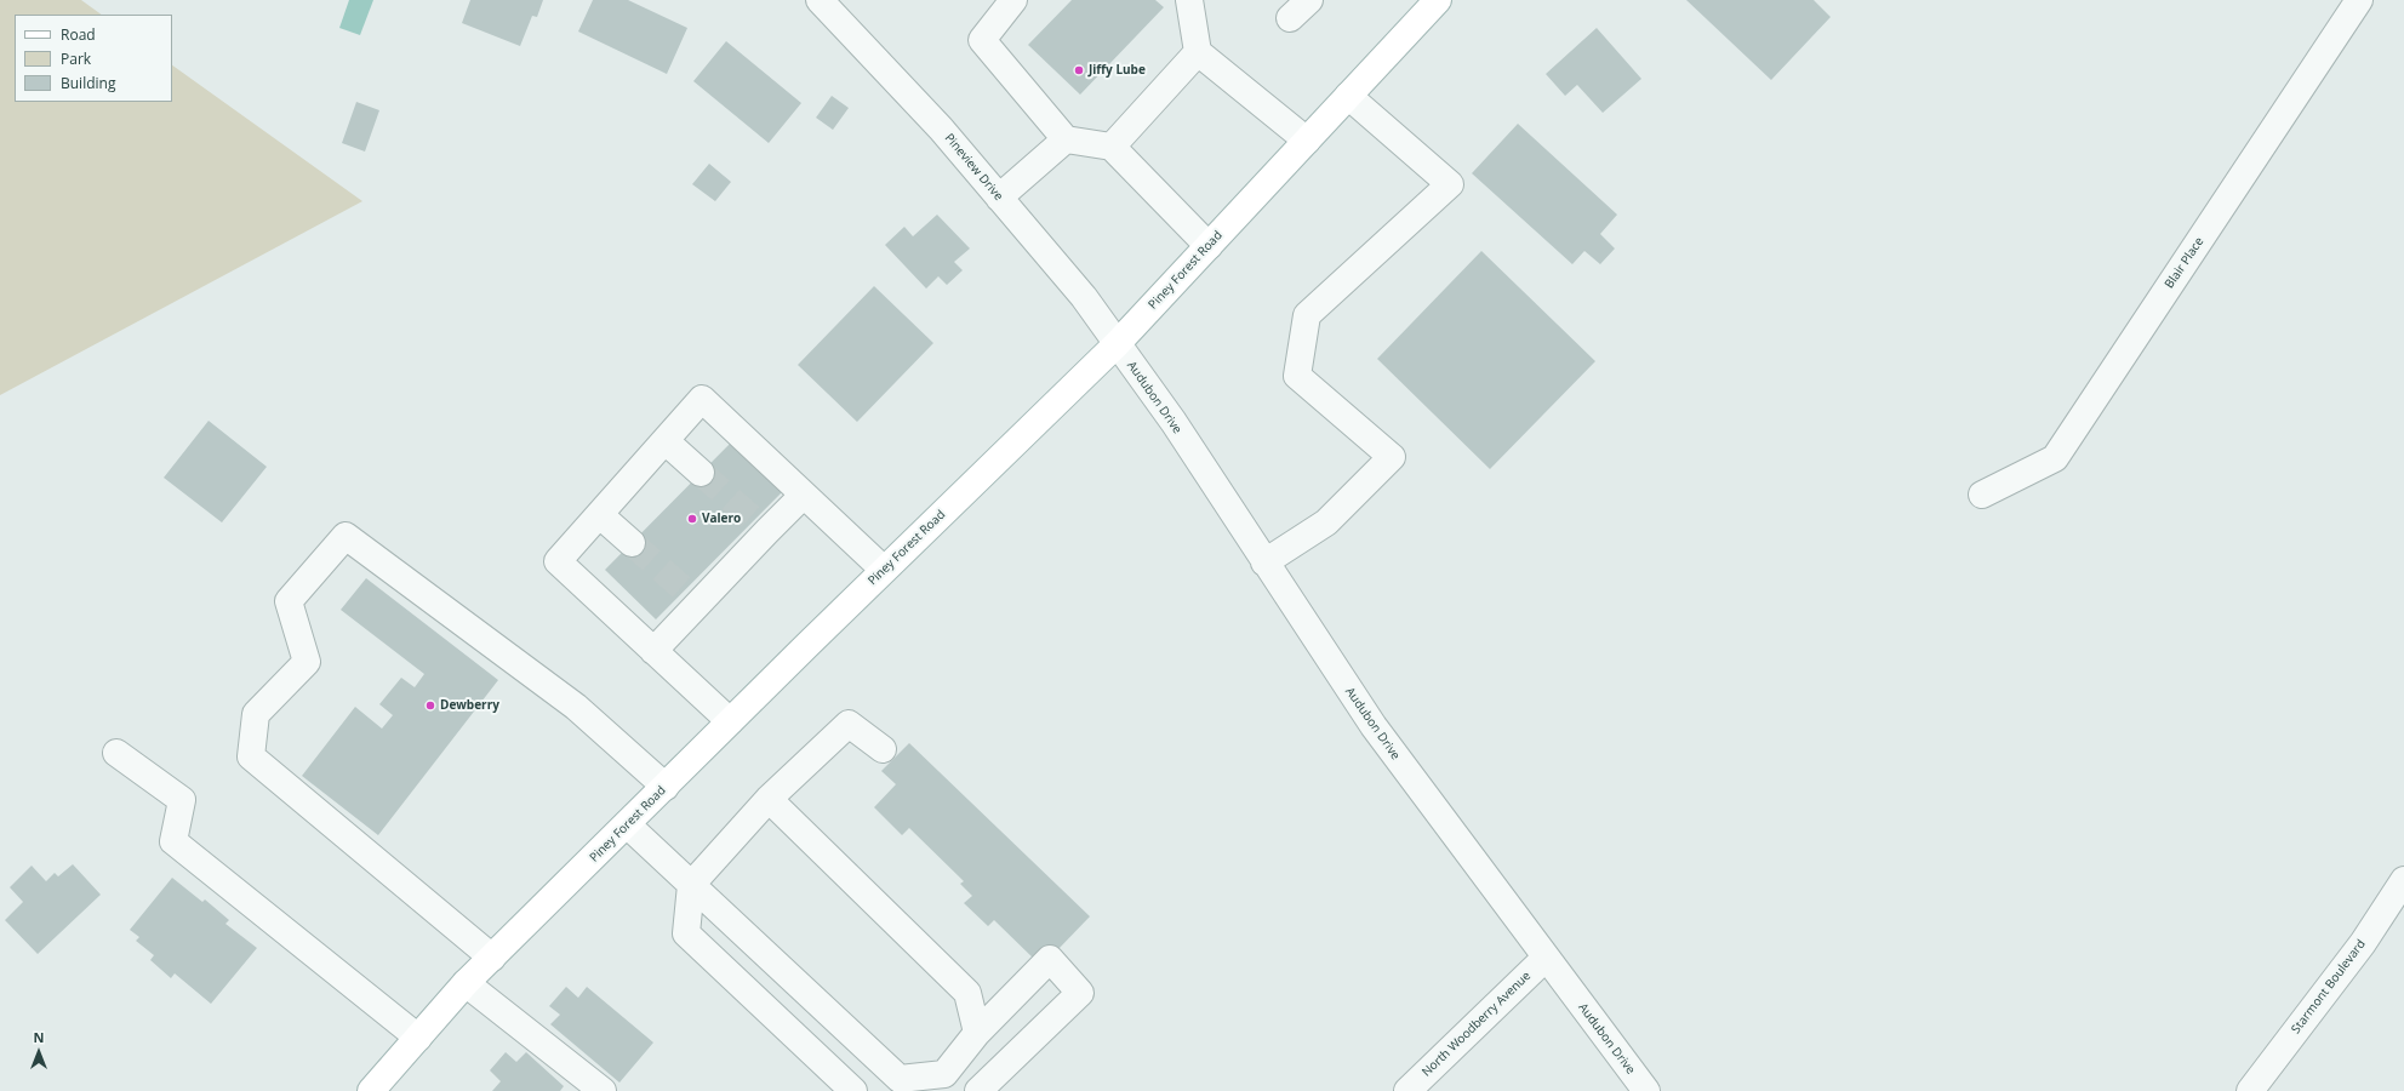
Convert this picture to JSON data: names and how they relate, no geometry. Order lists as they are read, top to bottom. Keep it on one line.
{"streets":{"main road":["Piney Forest Road"],"street":["Pineview Drive","Blair Place","Audubon Drive","Starmont Boulevard","North Woodberry Avenue"]},"crossings":[["Pineview Drive","Piney Forest Road"],["Pineview Drive","Audubon Drive"],["Piney Forest Road","Audubon Drive"],["Audubon Drive","North Woodberry Avenue"]],"places":["Jiffy Lube","Valero","Dewberry"],"legend":["Road","Park","Building"],"north":"top"}
